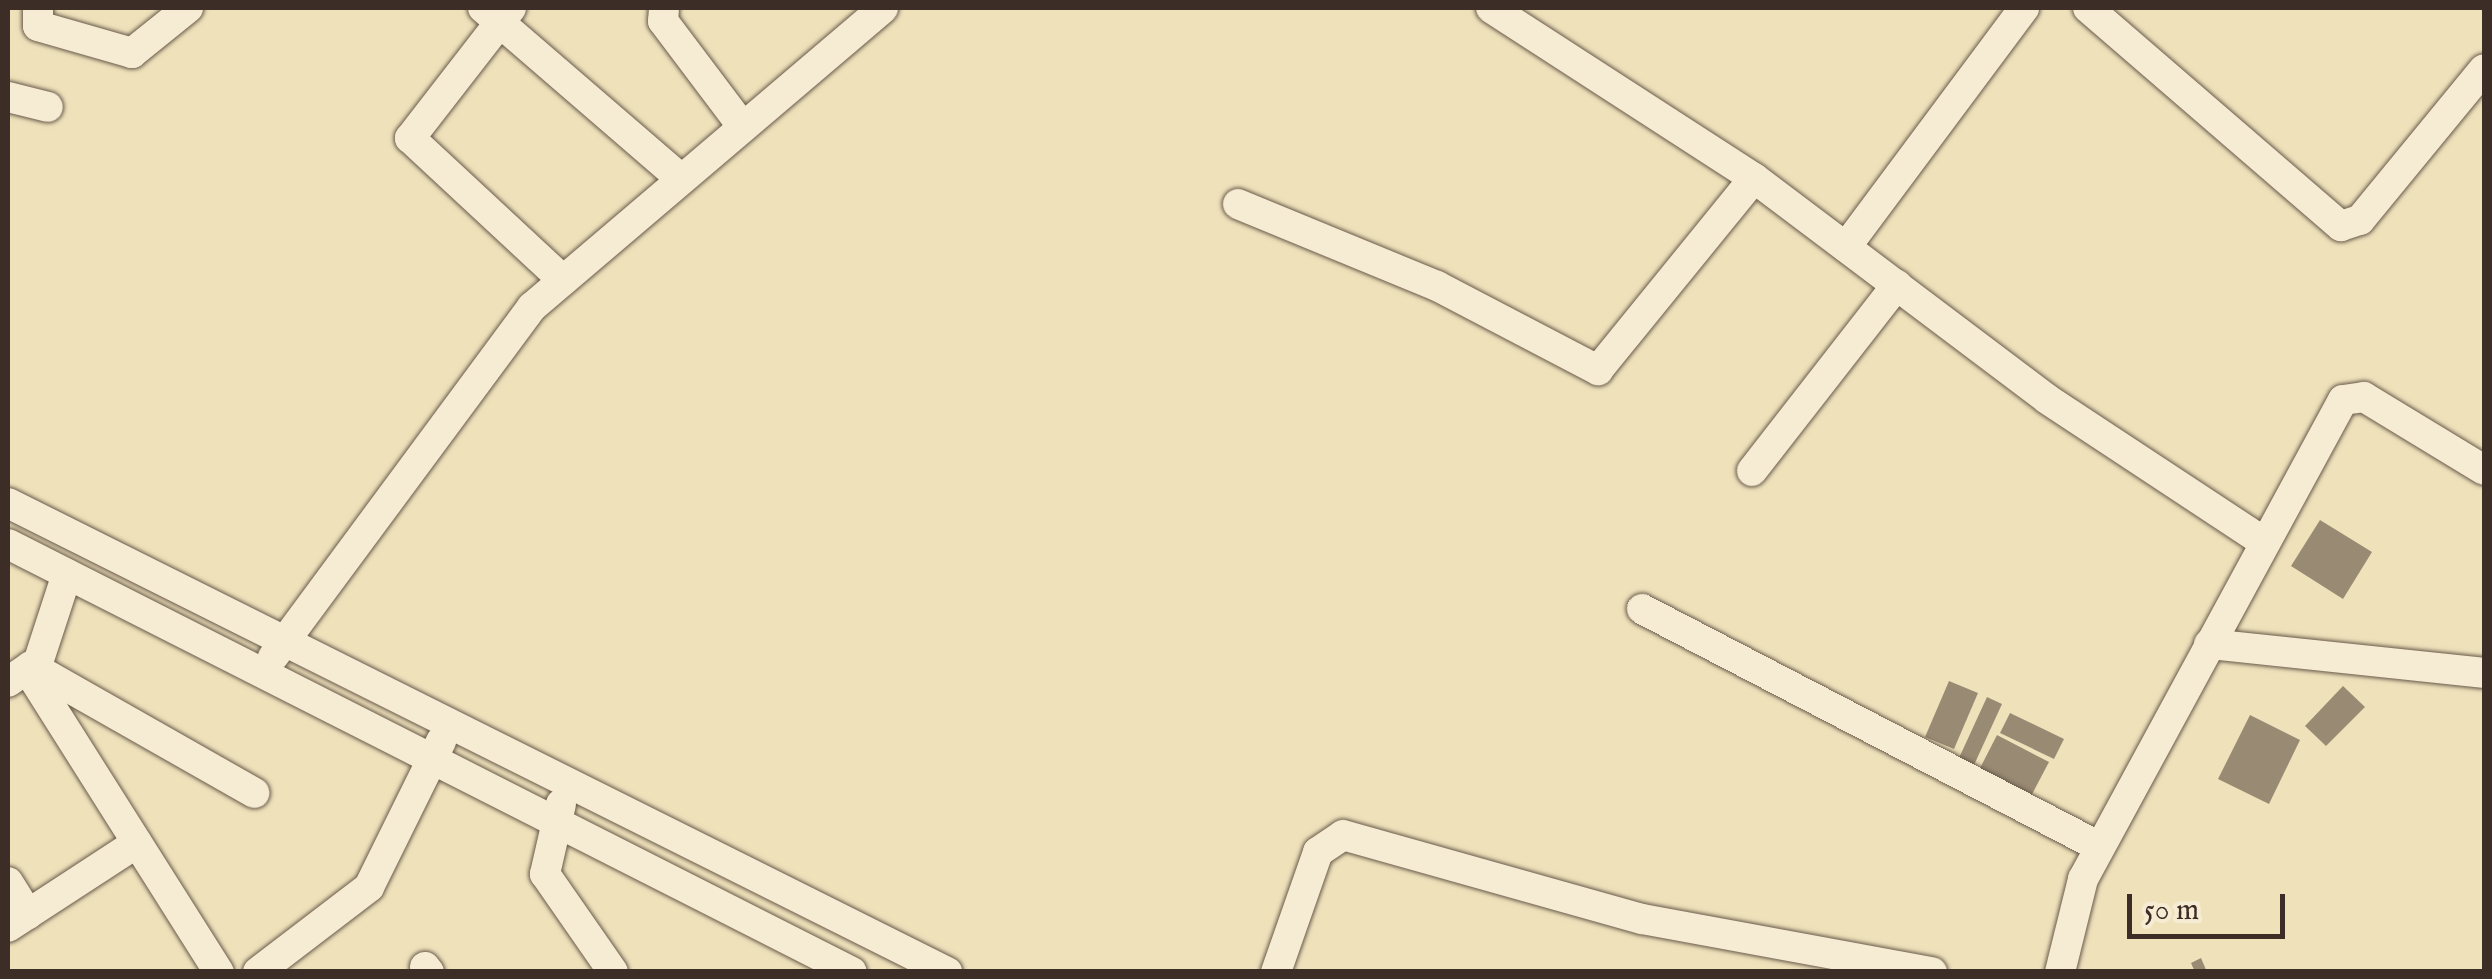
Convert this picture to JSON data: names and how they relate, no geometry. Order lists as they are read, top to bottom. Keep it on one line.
{"scale_bar":"50 m"}
